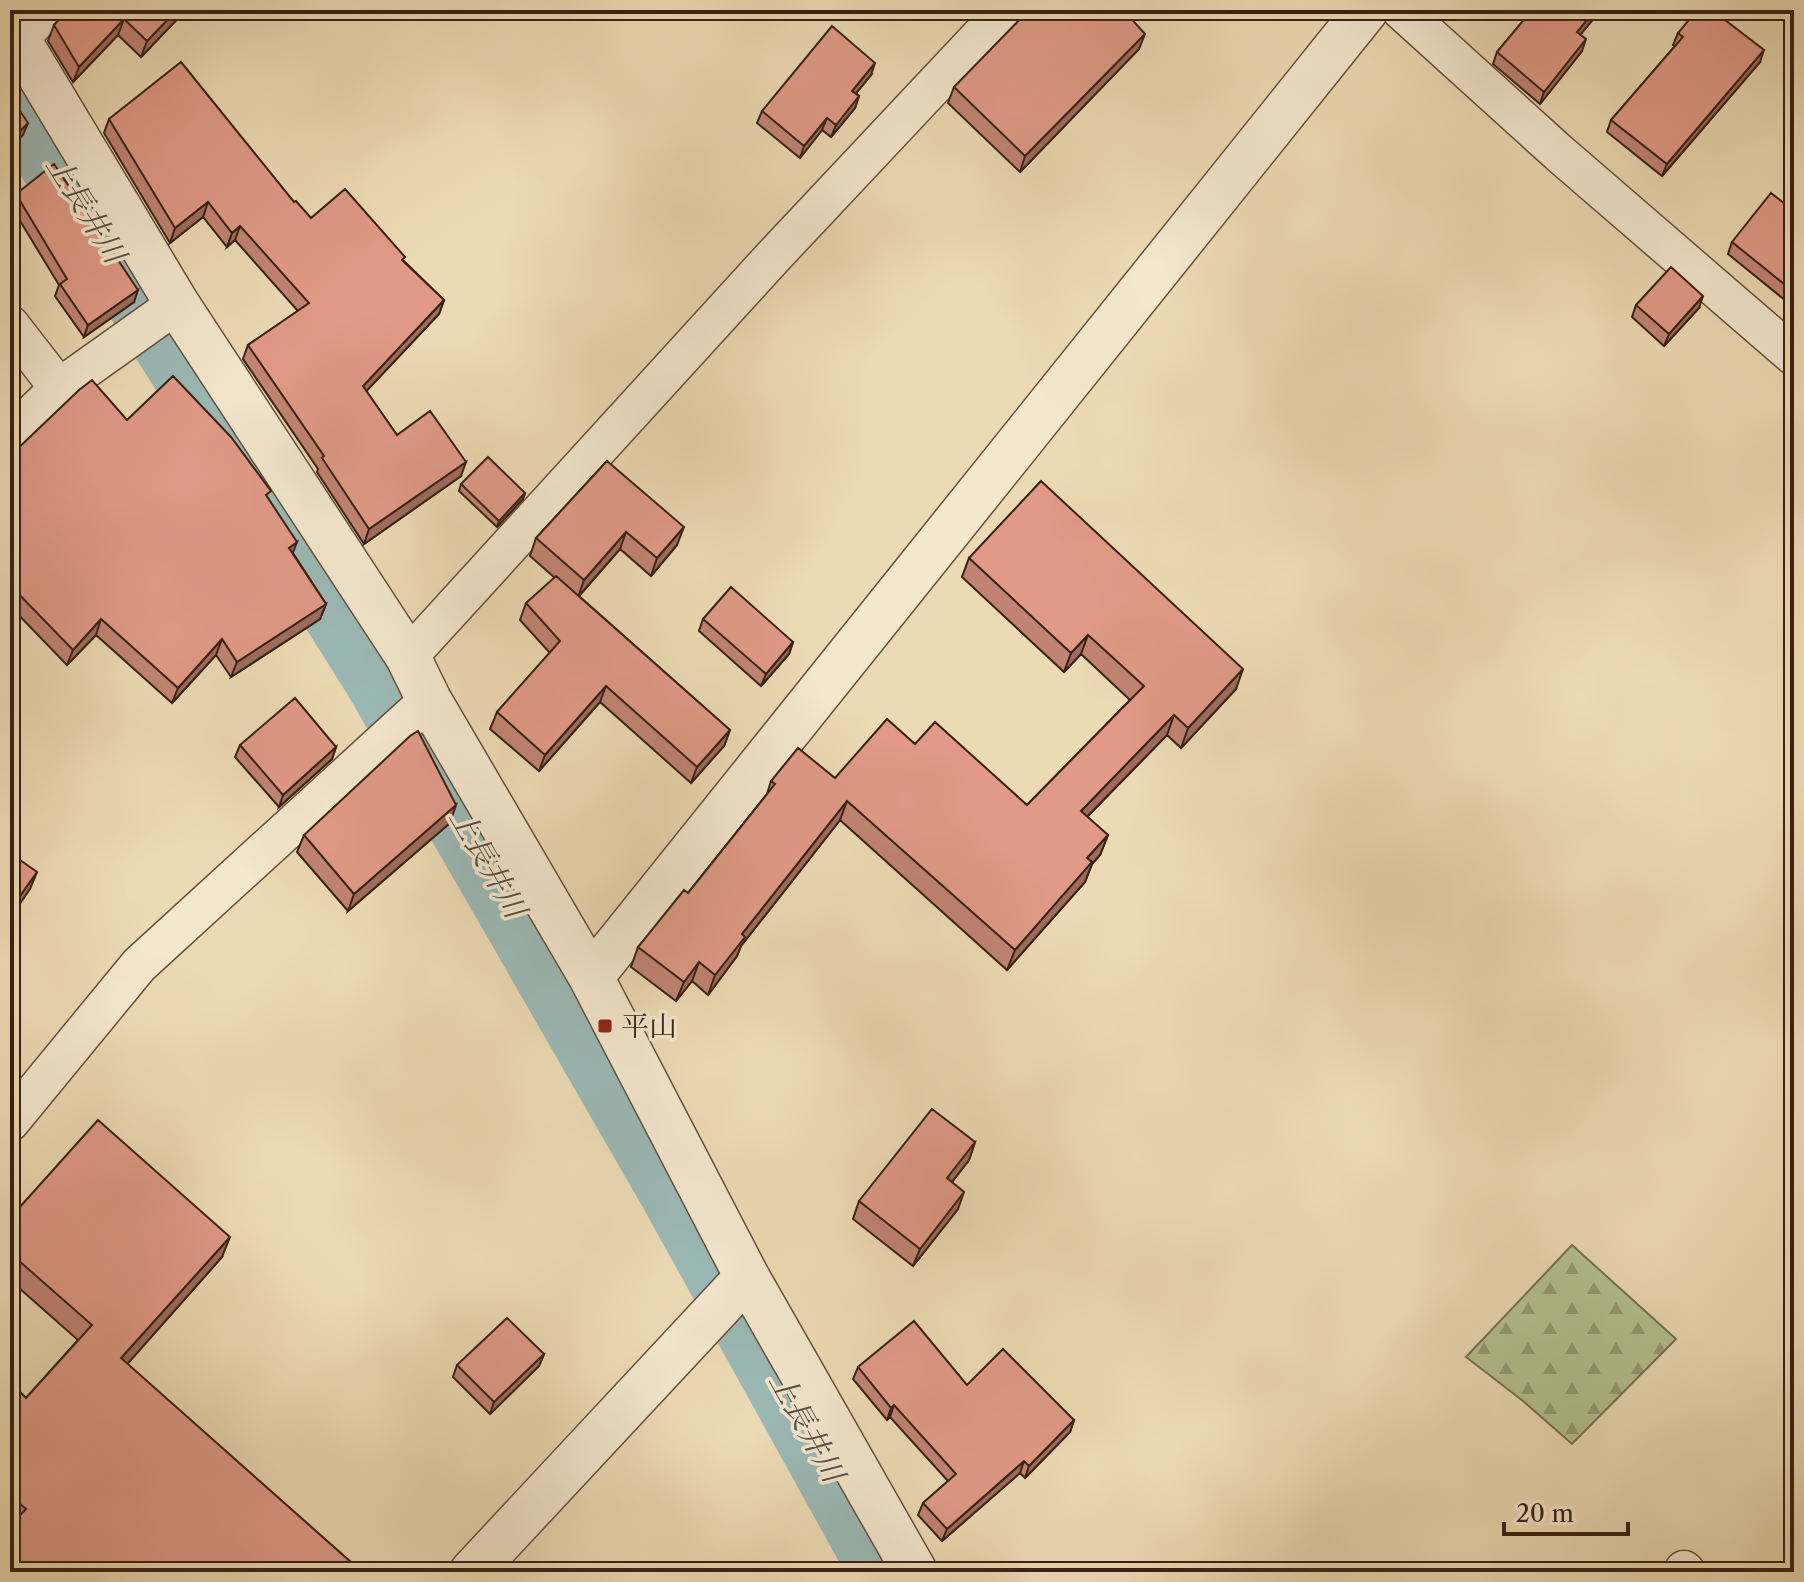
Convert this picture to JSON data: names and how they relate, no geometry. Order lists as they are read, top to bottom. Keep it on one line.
{"water":["上長井川"],"places":{"transit":["平山"]},"scale_bar":"20 m"}
